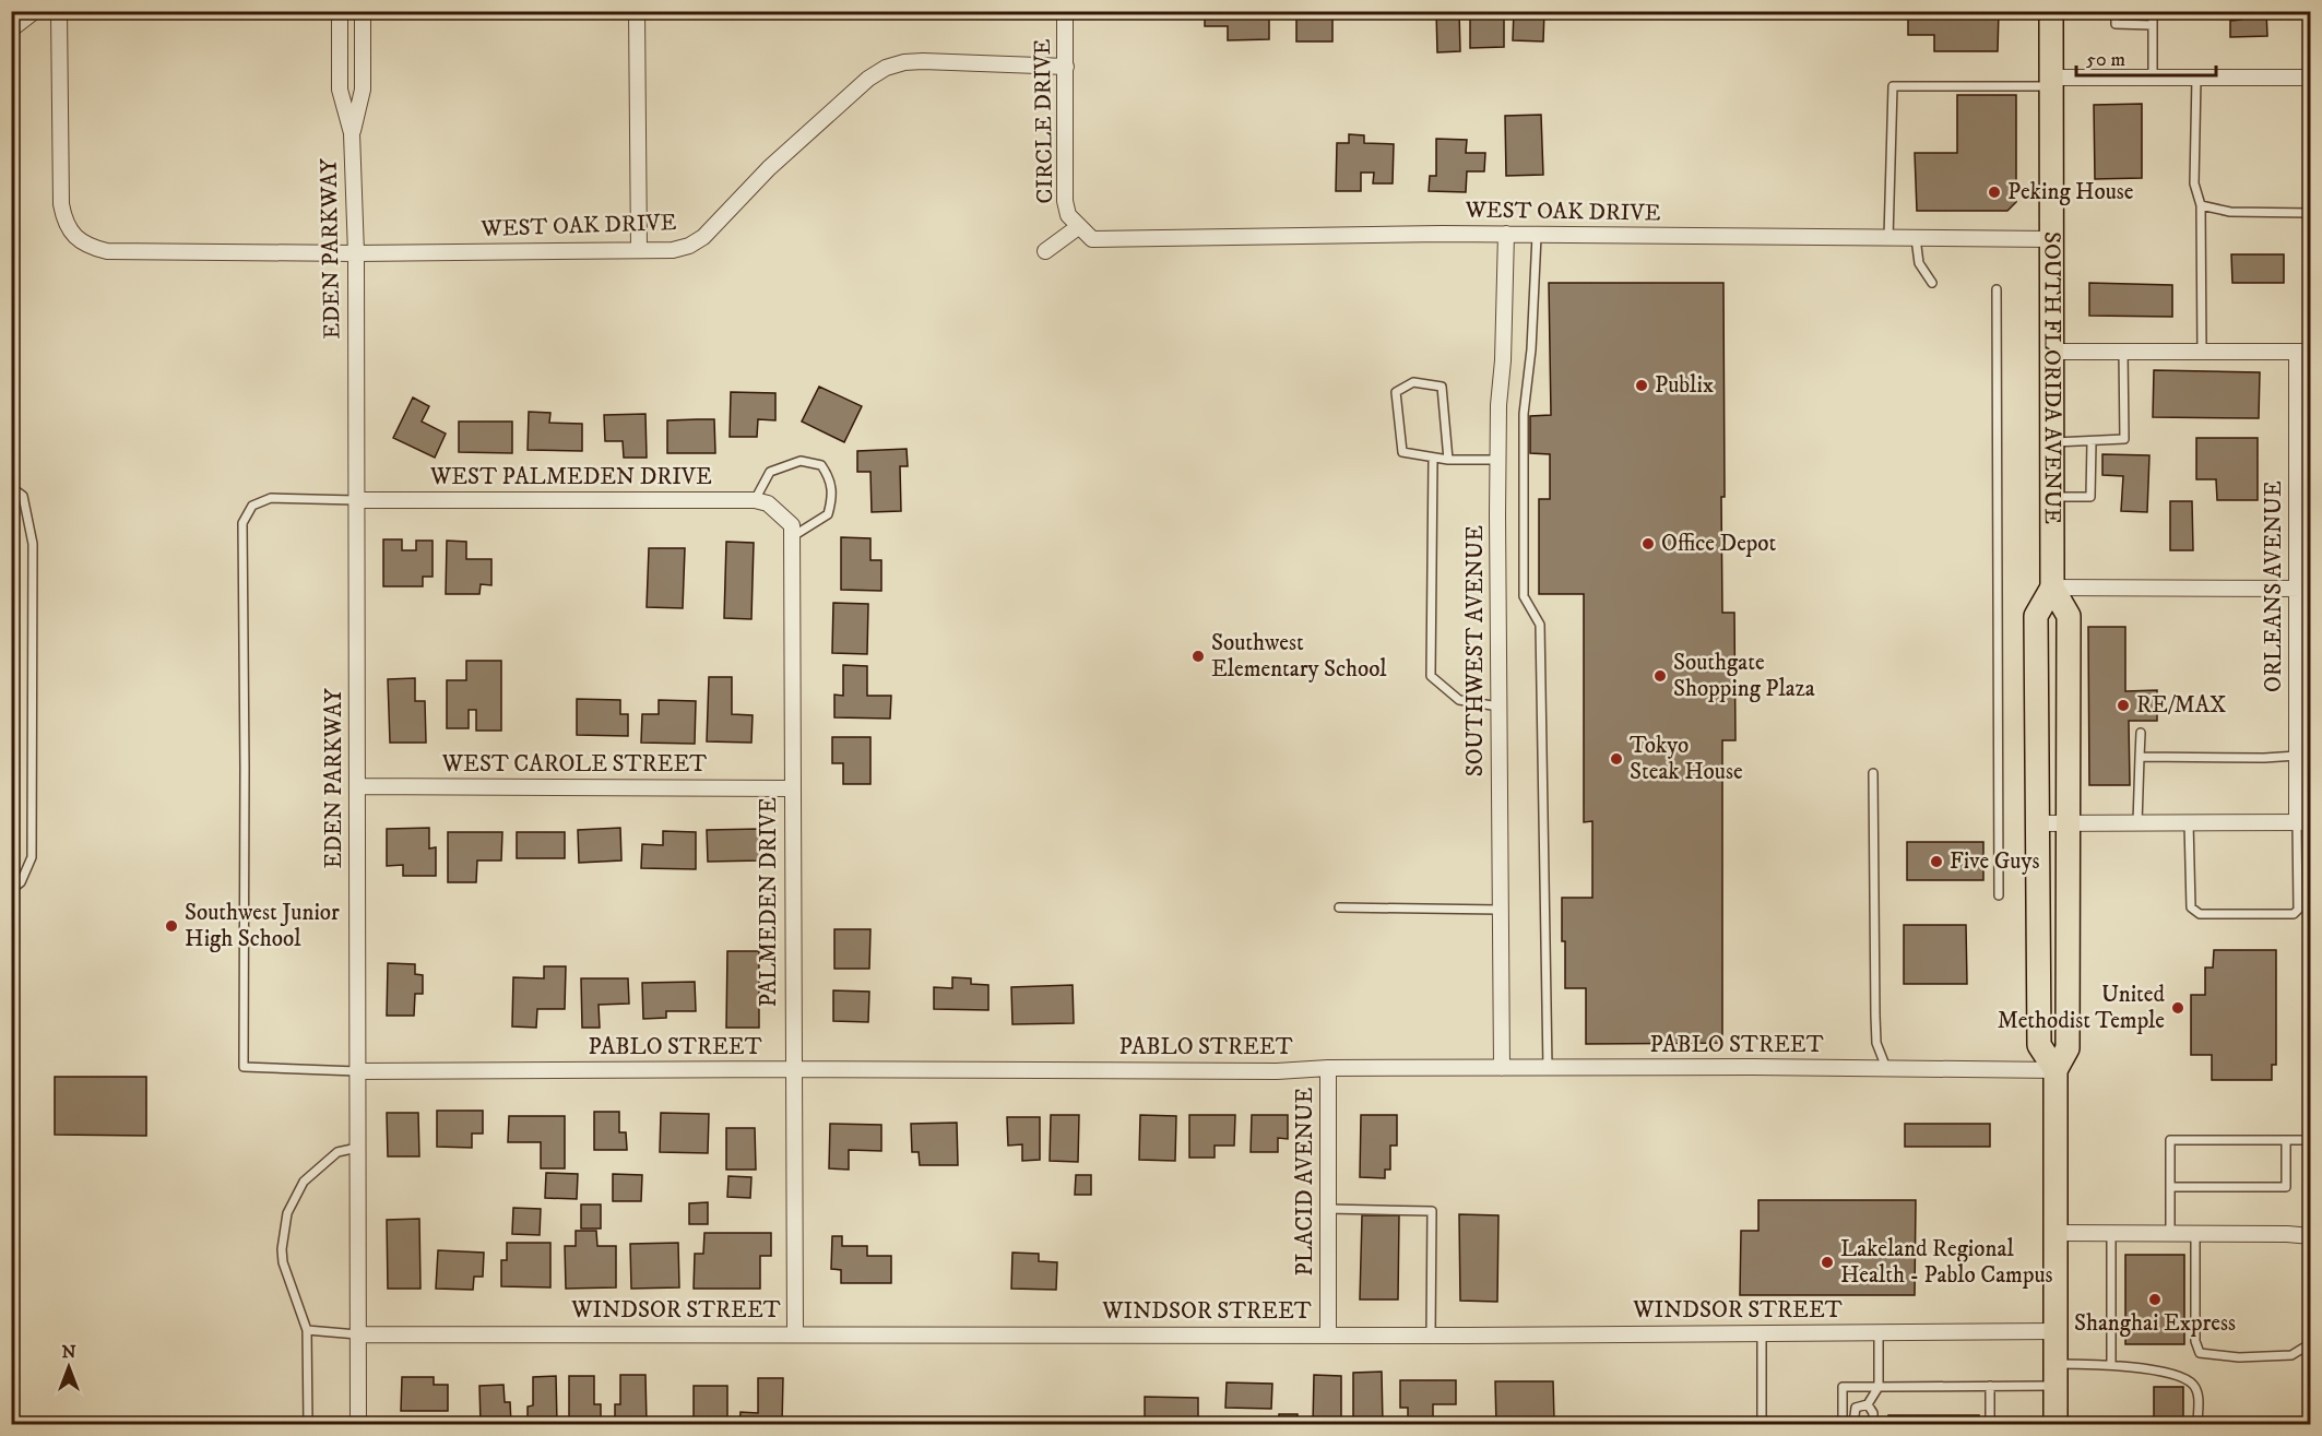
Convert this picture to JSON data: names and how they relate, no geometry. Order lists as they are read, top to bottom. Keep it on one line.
{"streets":{"main road":["SOUTH FLORIDA AVENUE"],"street":["CIRCLE DRIVE","WEST OAK DRIVE","EDEN PARKWAY","WEST PALMEDEN DRIVE","ORLEANS AVENUE","SOUTHWEST AVENUE","WEST CAROLE STREET","PALMEDEN DRIVE","PABLO STREET","PLACID AVENUE","WINDSOR STREET"]},"crossings":[["CIRCLE DRIVE","WEST OAK DRIVE"],["WEST OAK DRIVE","EDEN PARKWAY"],["WEST OAK DRIVE","SOUTH FLORIDA AVENUE"],["WEST OAK DRIVE","SOUTHWEST AVENUE"],["EDEN PARKWAY","WEST PALMEDEN DRIVE"],["EDEN PARKWAY","WEST CAROLE STREET"],["EDEN PARKWAY","PABLO STREET"],["EDEN PARKWAY","WINDSOR STREET"],["SOUTH FLORIDA AVENUE","PABLO STREET"],["SOUTH FLORIDA AVENUE","WINDSOR STREET"],["WEST PALMEDEN DRIVE","PALMEDEN DRIVE"],["SOUTHWEST AVENUE","PABLO STREET"],["WEST CAROLE STREET","PALMEDEN DRIVE"],["PALMEDEN DRIVE","PABLO STREET"],["PALMEDEN DRIVE","WINDSOR STREET"],["PABLO STREET","PLACID AVENUE"],["PLACID AVENUE","WINDSOR STREET"]],"places":["Peking House","Publix","Office Depot","Southwest Elementary School","Southgate Shopping Plaza","RE/MAX","Tokyo Steak House","Five Guys","Southwest Junior High School","United Methodist Temple","Lakeland Regional Health - Pablo Campus","Shanghai Express"],"scale_bar":"50 m","north":"top"}
